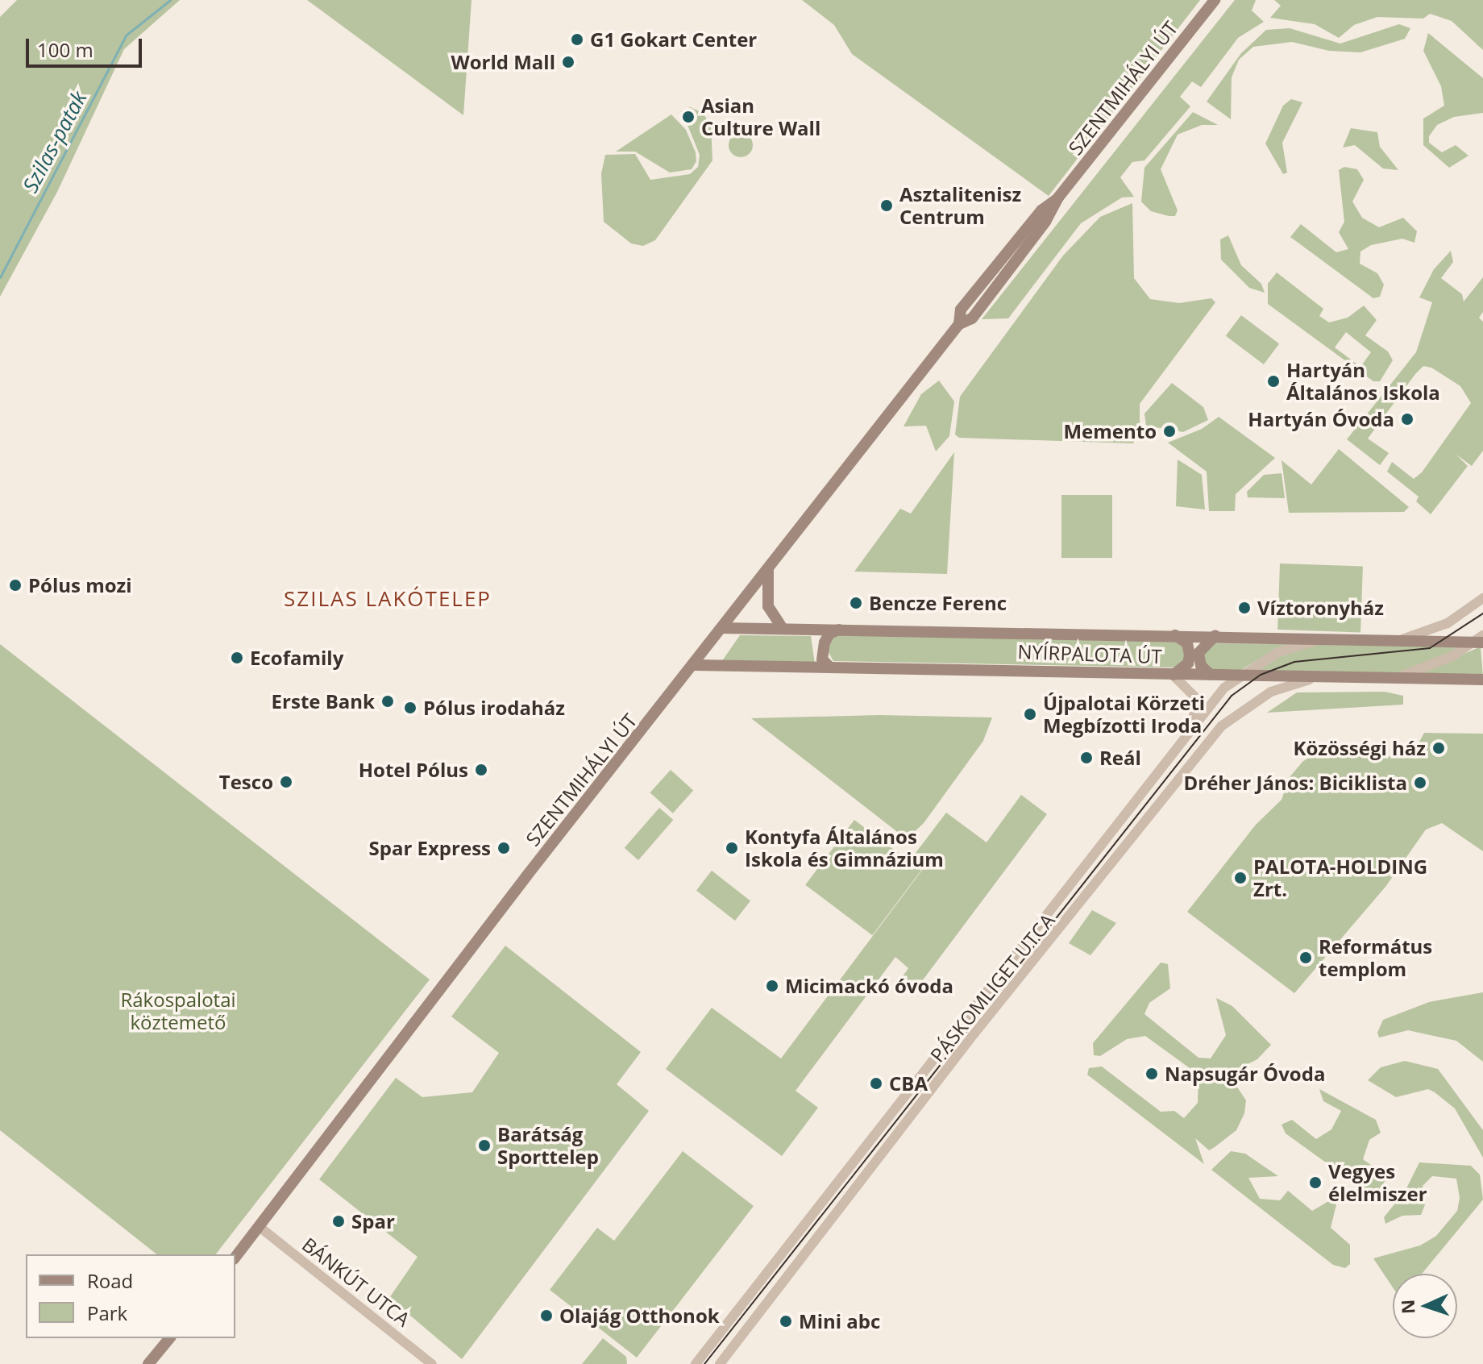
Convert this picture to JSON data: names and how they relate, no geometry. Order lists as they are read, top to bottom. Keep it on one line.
{"streets":{"main road":["SZENTMIHÁLYI ÚT","NYÍRPALOTA ÚT"],"street":["PÁSKOMLIGET UTCA","BÁNKÚT UTCA"]},"crossings":[["SZENTMIHÁLYI ÚT","NYÍRPALOTA ÚT"],["SZENTMIHÁLYI ÚT","BÁNKÚT UTCA"],["NYÍRPALOTA ÚT","PÁSKOMLIGET UTCA"]],"districts":["SZILAS LAKÓTELEP"],"water":["Szilas-patak"],"parks":["Rákospalotai köztemető"],"places":["G1 Gokart Center","World Mall","Asian Culture Wall","Asztalitenisz Centrum","Hartyán Általános Iskola","Hartyán Óvoda","Memento","Pólus mozi","Bencze Ferenc","Víztoronyház","Ecofamily","Erste Bank","Pólus irodaház","Újpalotai Körzeti Megbízotti Iroda","Közösségi ház","Reál","Hotel Pólus","Tesco","Dréher János: Biciklista","Spar Express","Kontyfa Általános Iskola és Gimnázium","PALOTA-HOLDING Zrt.","Református templom","Micimackó óvoda","Napsugár Óvoda","CBA","Barátság Sporttelep","Vegyes élelmiszer","Spar","Olajág Otthonok","Mini abc"],"legend":["Road","Park"],"scale_bar":"100 m","north":"left"}
